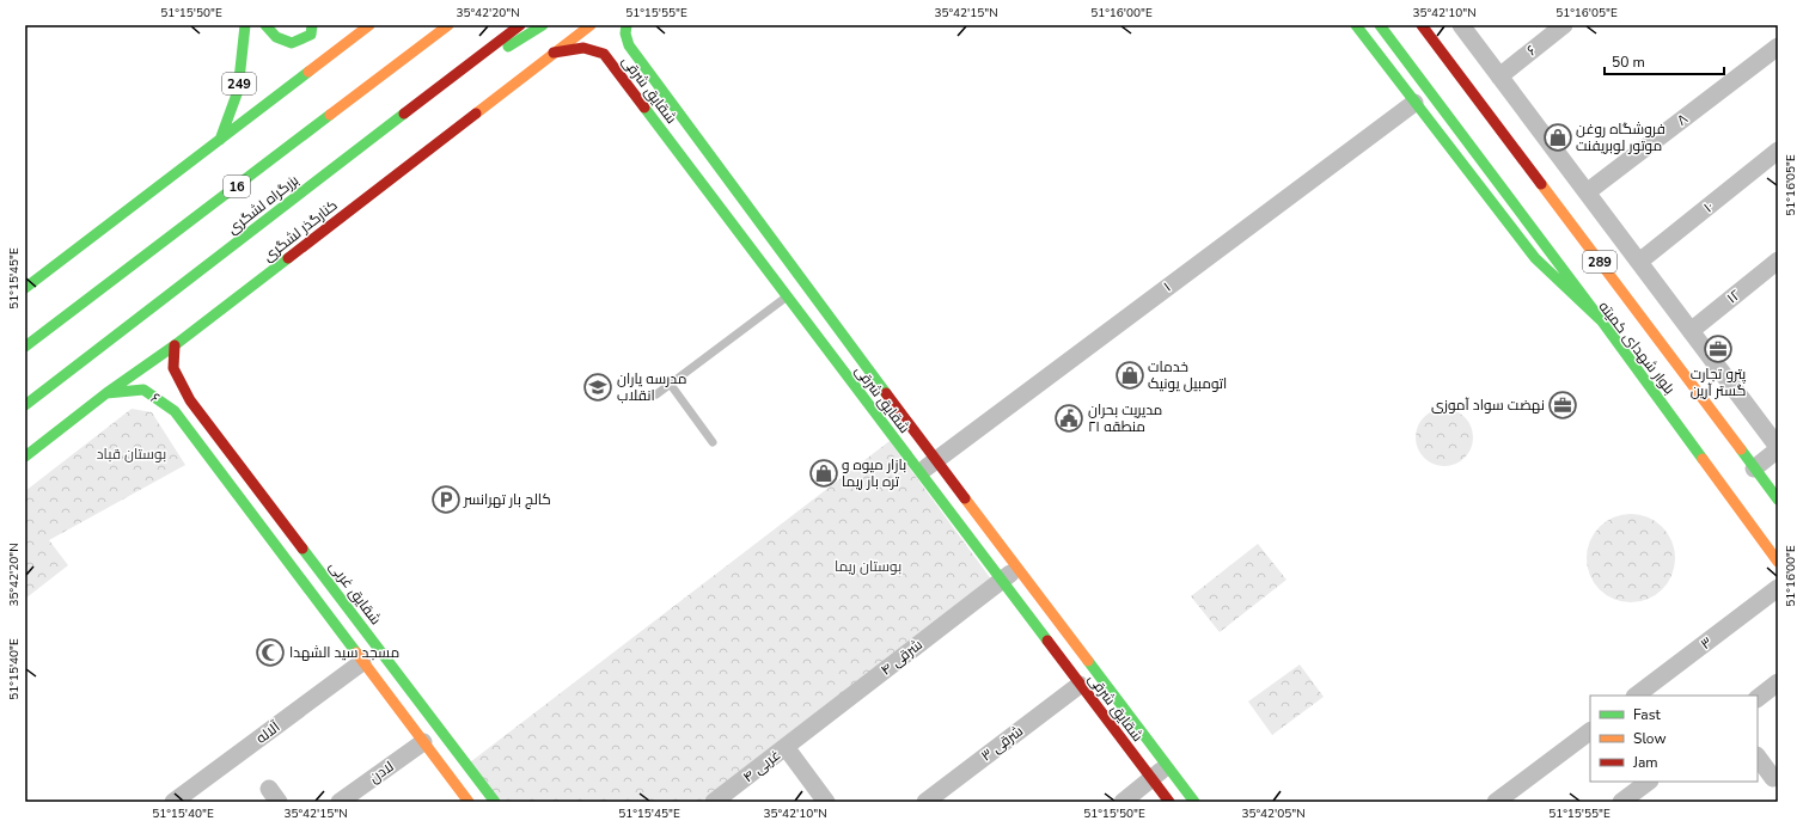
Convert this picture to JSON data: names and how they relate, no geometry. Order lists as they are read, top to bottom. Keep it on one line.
{"streets":{"main road":["۶","249","شقایق شرقی","16","بزرگراه لشگری","کنارگذر لشگری","289","بلوار شهدای کمیته","شقایق غربی"],"street":["۸","۱۰","۱","۱۲","۳","۴ شرقی","آلاله","۳ شرقی","۴ غربی","لادن"]},"crossings":[["۶","کنارگذر لشگری"],["شقایق شرقی","کنارگذر لشگری"],["شقایق شرقی","۱"],["شقایق شرقی","۴ شرقی"],["شقایق شرقی","۳ شرقی"],["کنارگذر لشگری","شقایق غربی"],["۱","بلوار شهدای کمیته"],["۴ شرقی","۴ غربی"]],"parks":["بوستان قباد","بوستان ریما"],"places":{"shop":["فروشگاه روغن موتور لوبریفنت","خدمات اتومبیل یونیک","بازار میوه و تره بار ریما"],"office":["پترو تجارت گستر آرین","نهضت سواد آموزی"],"school or university":["مدرسه یاران انقلاب"],"public building":["مدیریت بحران منطقه ۲۱"],"parking":["کالج بار تهرانسر"],"mosque":["مسجد سید الشهدا"]},"legend":["Fast","Slow","Jam"],"scale_bar":"50 m","coordinates":["51°15'50\"E","35°42'20\"N","51°15'55\"E","35°42'15\"N","51°16'00\"E","35°42'10\"N","51°16'05\"E","51°15'45\"E","51°15'40\"E","35°42'05\"N"]}
